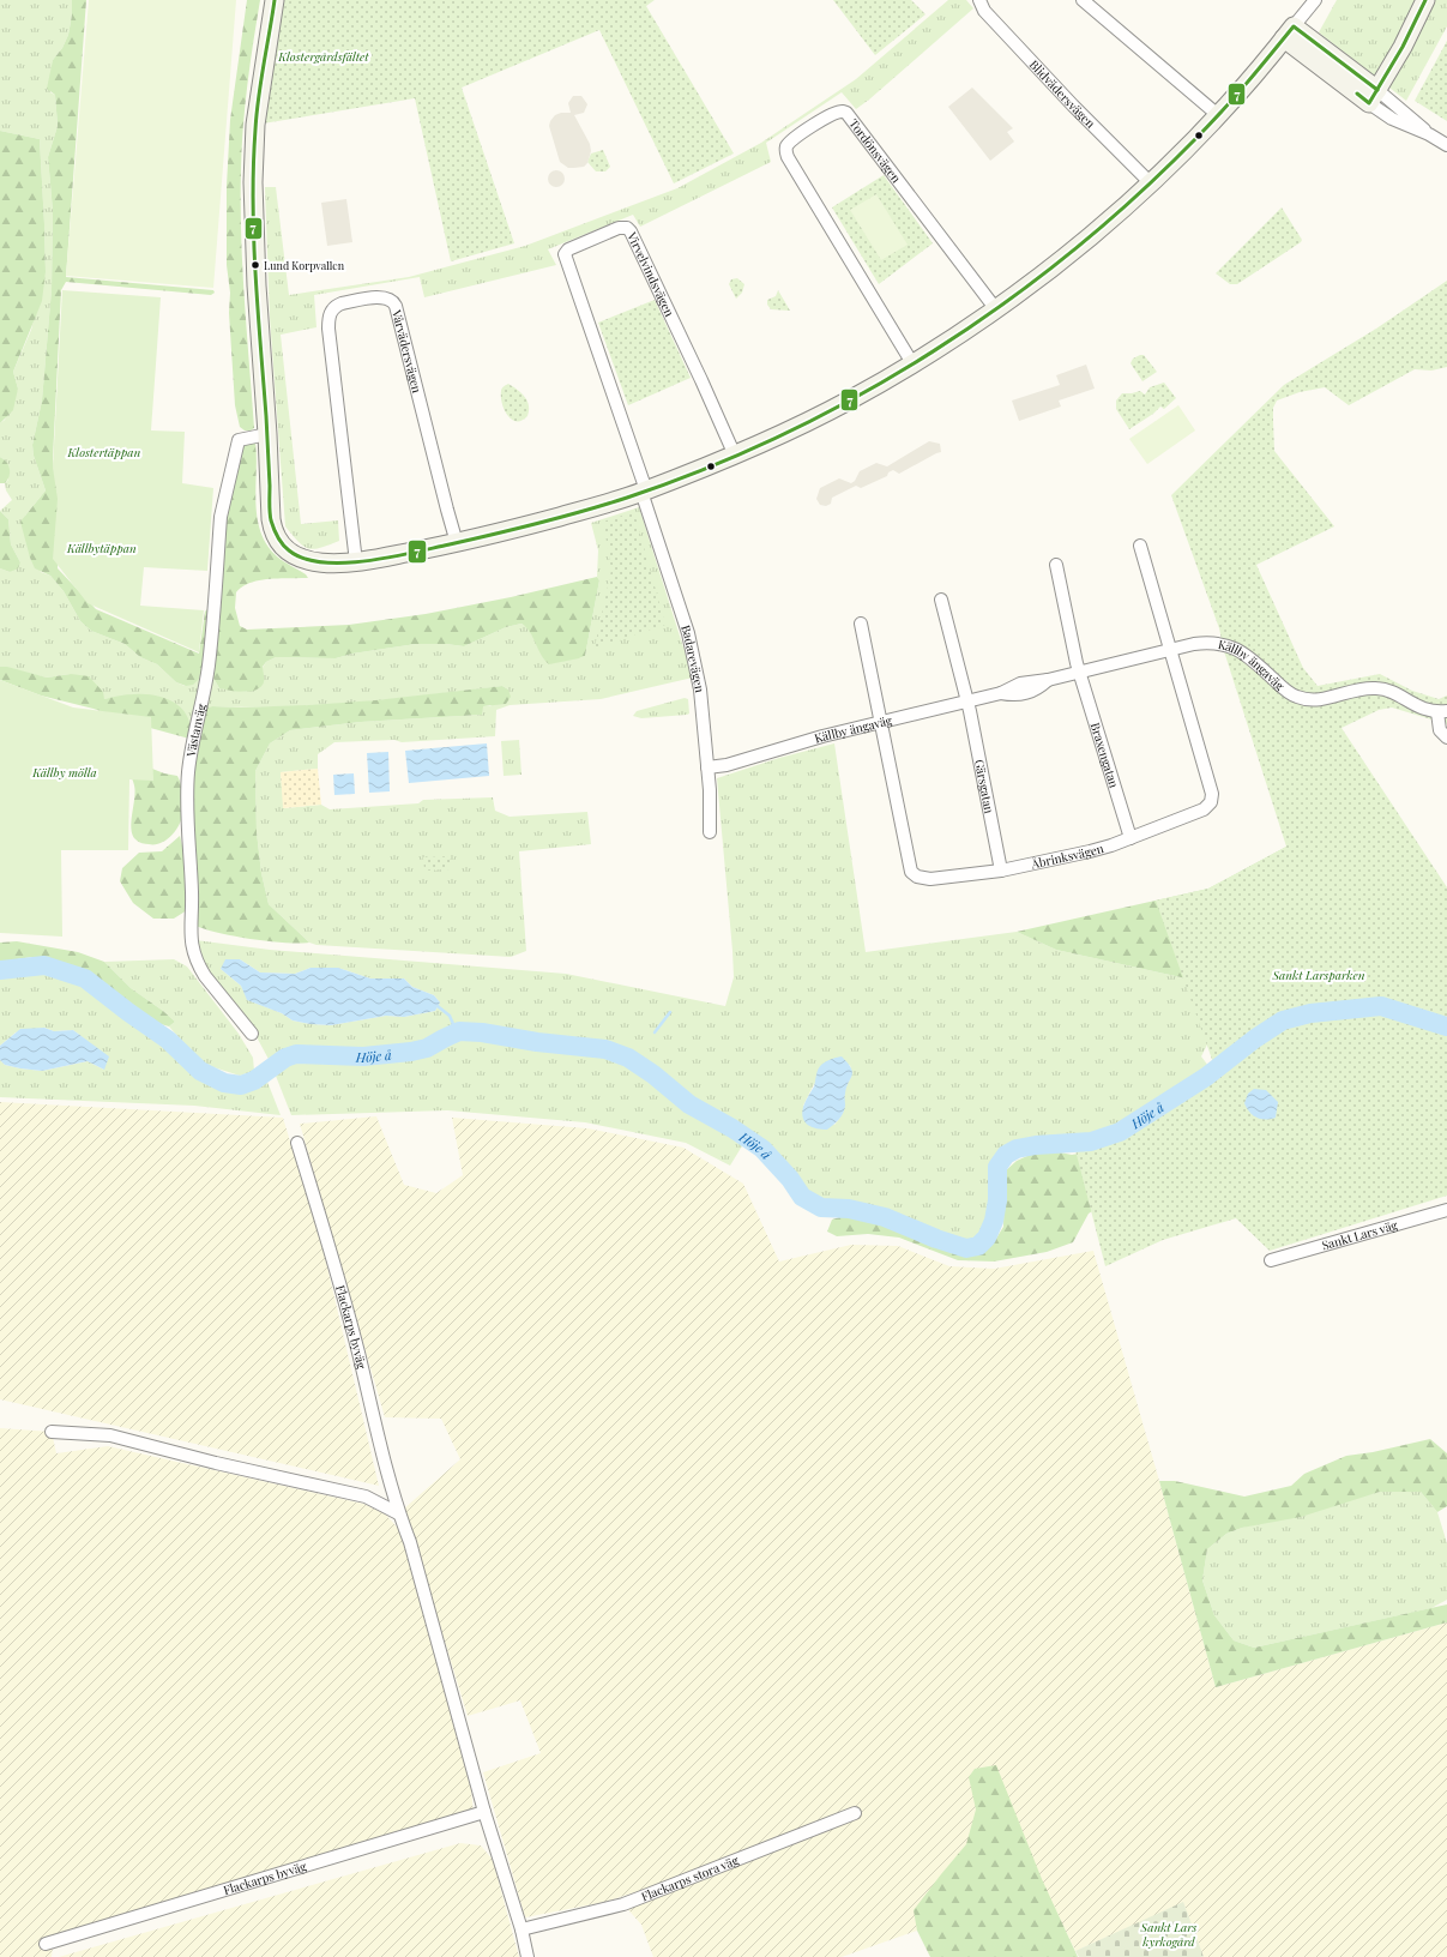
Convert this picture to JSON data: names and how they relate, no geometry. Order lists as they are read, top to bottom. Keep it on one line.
{"streets":{"street":["Blidvädersvägen","Tordönsvägen","Virvelvindsvägen","Vårvädersvägen","Badarevägen","Källby ängaväg","Västanväg","Braxengatan","Gärsgatan","Åbrinksvägen","Sankt Lars väg","Flackarps byväg","Flackarps stora väg"]},"crossings":[["Virvelvindsvägen","Badarevägen"],["Badarevägen","Källby ängaväg"],["Källby ängaväg","Braxengatan"],["Källby ängaväg","Gärsgatan"],["Källby ängaväg","Åbrinksvägen"],["Braxengatan","Åbrinksvägen"],["Gärsgatan","Åbrinksvägen"],["Flackarps byväg","Flackarps stora väg"]],"water":["Höje å"],"parks":["Klostergårdsfältet","Klostertäppan","Källbytäppan","Källby mölla","Sankt Larsparken","Sankt Lars kyrkogård"],"places":["Lund Korpvallen"],"lines":["transit line 7"]}
